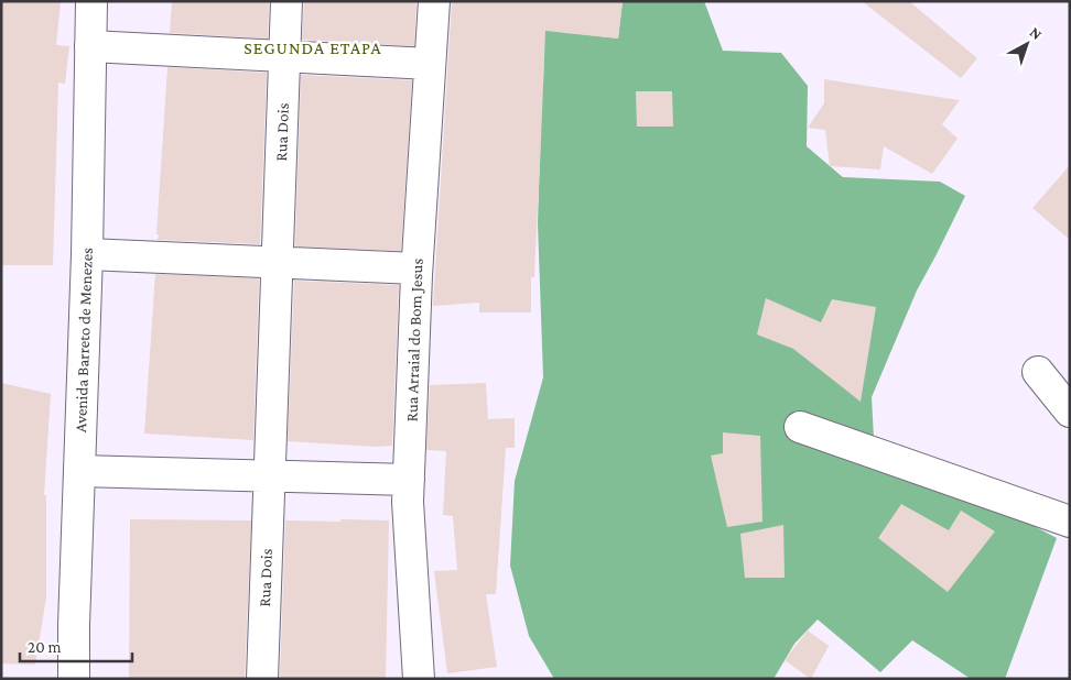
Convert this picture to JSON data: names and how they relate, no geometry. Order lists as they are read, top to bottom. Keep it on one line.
{"streets":{"street":["Rua Dois","Avenida Barreto de Menezes","Rua Arraial do Bom Jesus"]},"districts":["SEGUNDA ETAPA"],"scale_bar":"20 m","north":"top right"}
